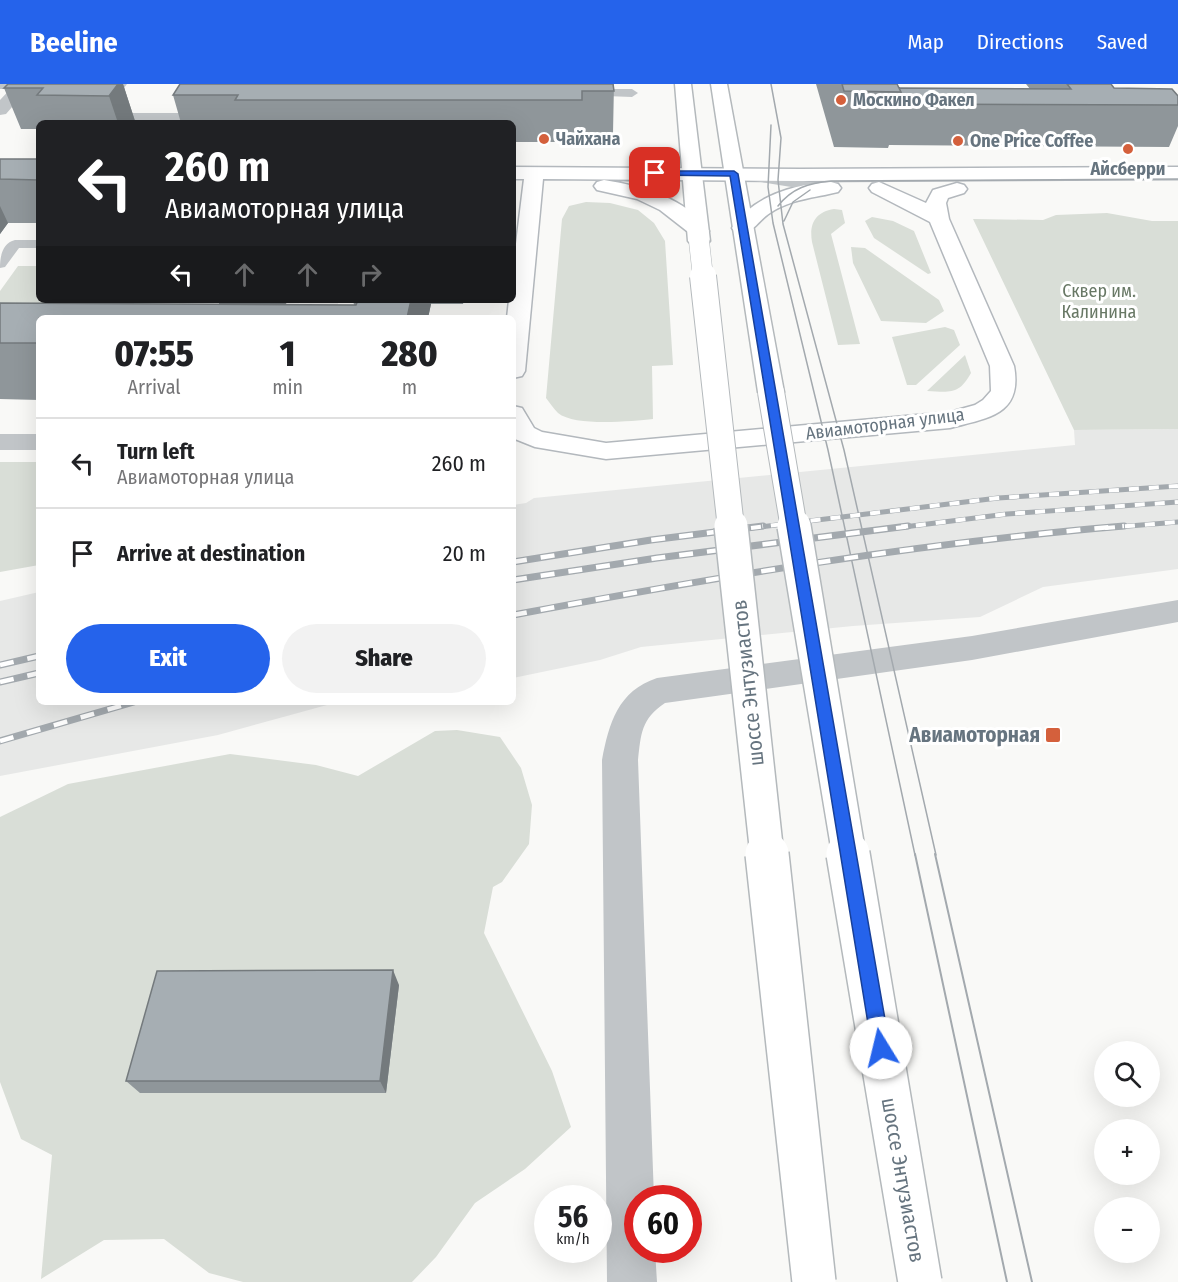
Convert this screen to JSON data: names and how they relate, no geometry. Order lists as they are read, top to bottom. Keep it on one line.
{"streets":{"main road":["Авиамоторная улица","шоссе Энтузиастов"]},"parks":["Сквер им. Калинина"],"places":{"other":["Москино Факел","Чайхана","One Price Coffee","Айсберри"],"transit":["Авиамоторная"]},"page":{"header":"Beeline","nav":["Map","Directions","Saved"],"turn":["260 m","Авиамоторная улица"],"eta":["07:55","Arrival","1","min","280","m"],"list":[{"name":"Turn left","note":"Авиамоторная улица","value":"260 m"},{"name":"Arrive at destination","value":"20 m"}],"buttons":["Exit","Share"],"map_buttons":["+","−"],"speed":"56 km/h","limit":"60"}}
